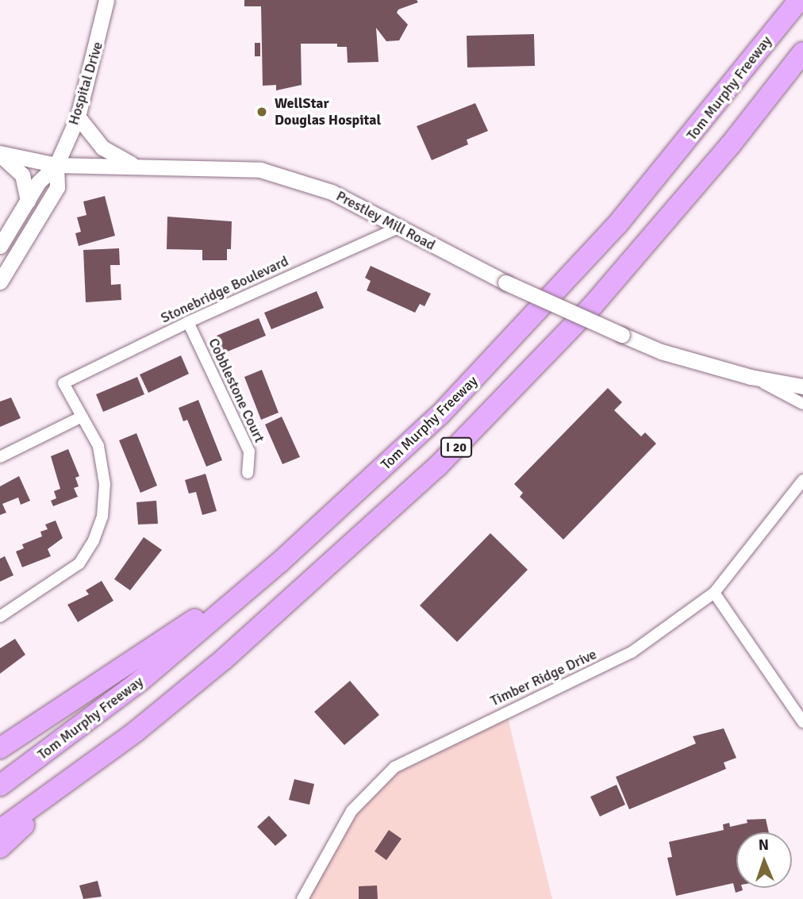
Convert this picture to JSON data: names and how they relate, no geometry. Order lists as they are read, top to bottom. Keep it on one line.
{"streets":{"highway":["Tom Murphy Freeway","I 20"],"street":["Hospital Drive","Prestley Mill Road","Stonebridge Boulevard","Cobblestone Court","Timber Ridge Drive"]},"crossings":[["Hospital Drive","Prestley Mill Road"],["Prestley Mill Road","Stonebridge Boulevard"],["Stonebridge Boulevard","Cobblestone Court"]],"places":["WellStar Douglas Hospital"],"north":"top"}
